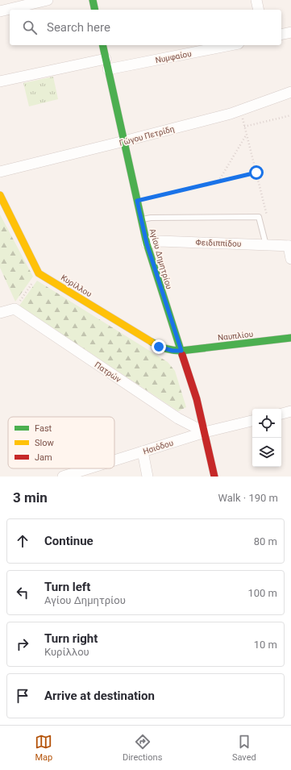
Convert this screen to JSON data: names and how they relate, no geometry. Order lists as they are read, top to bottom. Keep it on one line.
{"streets":{"street":["Νυμφαίου","Γώγου Πετρίδη","Φειδιππίδου","Αγίου Δημητρίου","Κυρίλλου","Ναυπλίου","Πατρών","Ησιόδου"]},"crossings":[["Νυμφαίου","Αγίου Δημητρίου"],["Γώγου Πετρίδη","Αγίου Δημητρίου"],["Φειδιππίδου","Αγίου Δημητρίου"],["Αγίου Δημητρίου","Κυρίλλου"],["Αγίου Δημητρίου","Ναυπλίου"],["Αγίου Δημητρίου","Πατρών"],["Αγίου Δημητρίου","Ησιόδου"],["Κυρίλλου","Ναυπλίου"],["Πατρών","Ησιόδου"]],"legend":["Fast","Slow","Jam"],"page":{"search":"Search here","heading":["3 min","Walk · 190 m"],"list":[["Continue","80 m"],["Turn left","Αγίου Δημητρίου","100 m"],["Turn right","Κυρίλλου","10 m"],"Arrive at destination"],"nav":["Map","Directions","Saved"]}}
